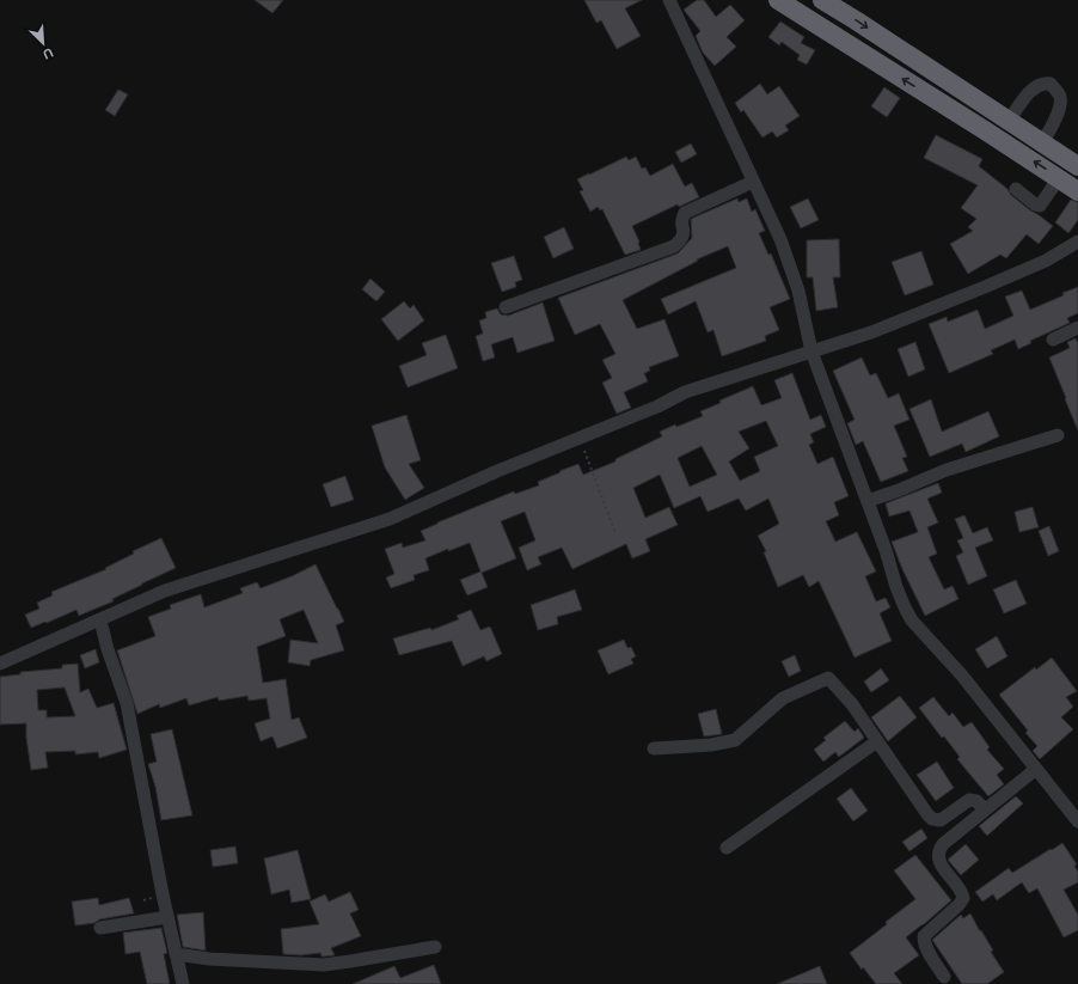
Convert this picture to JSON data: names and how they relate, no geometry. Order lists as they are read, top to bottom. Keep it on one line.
{"north":"bottom right"}
